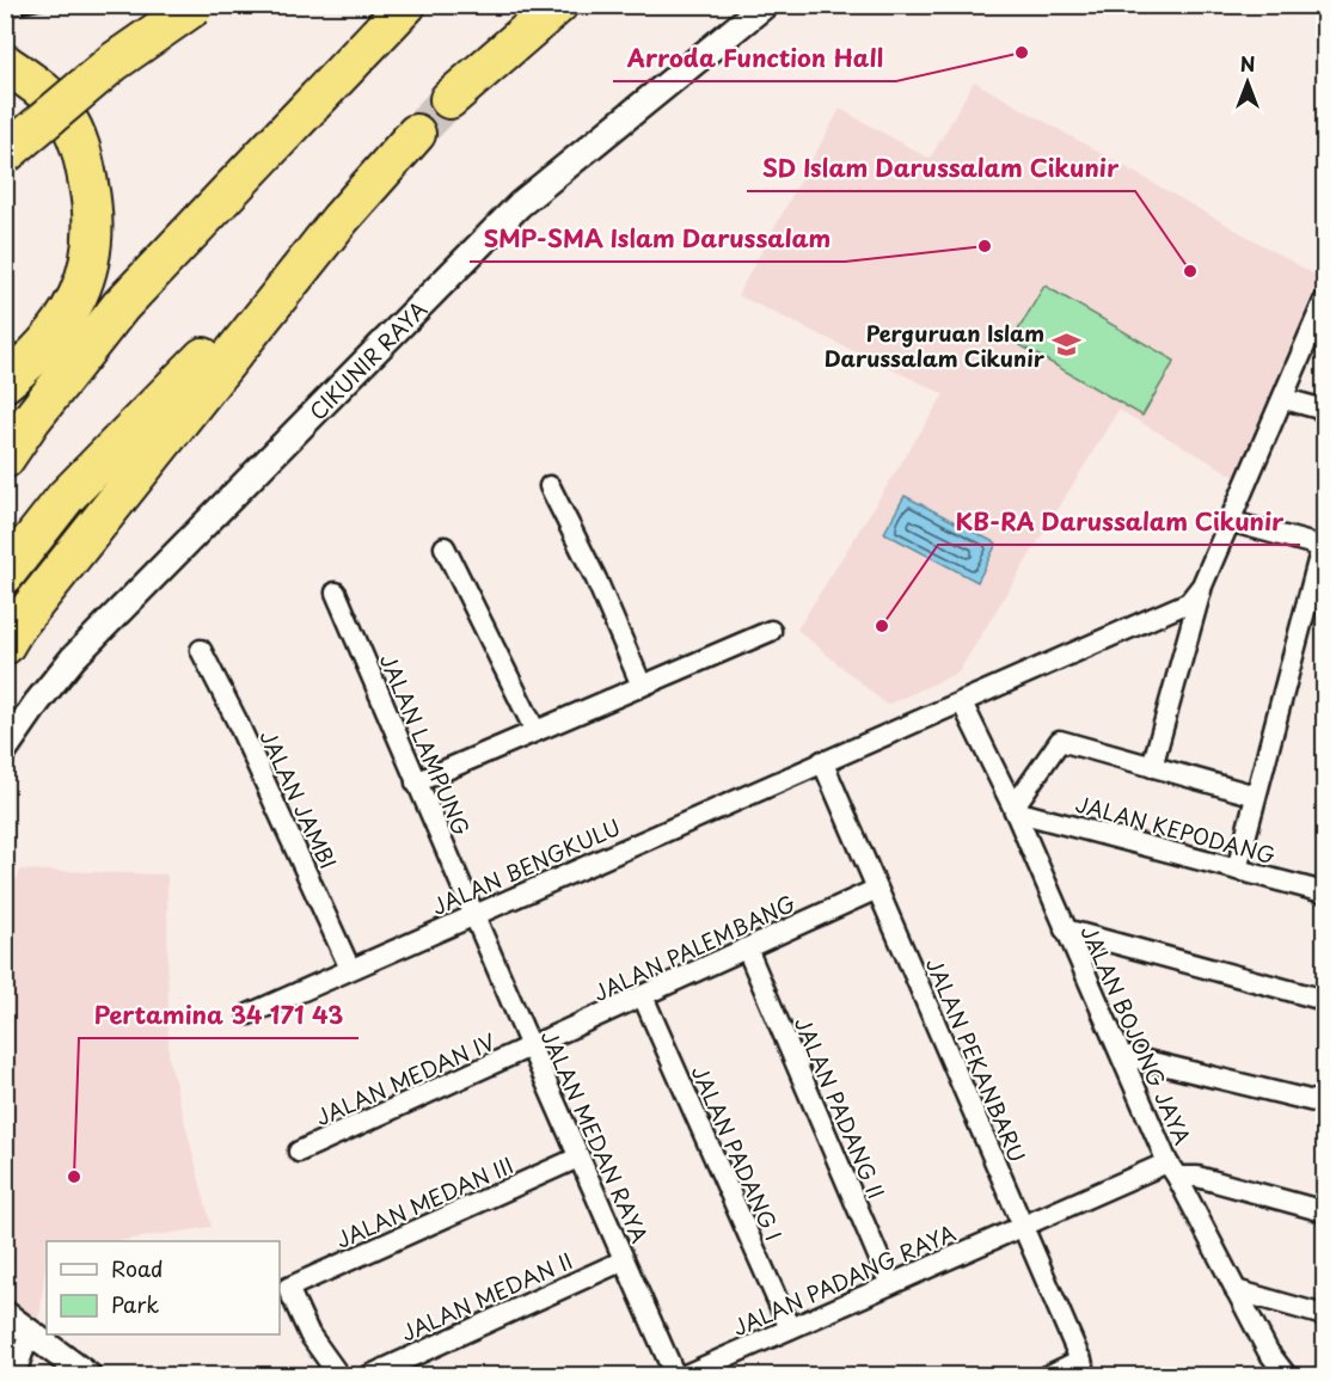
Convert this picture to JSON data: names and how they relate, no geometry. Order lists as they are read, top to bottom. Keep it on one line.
{"streets":{"street":["CIKUNIR RAYA","JALAN LAMPUNG","JALAN JAMBI","JALAN KEPODANG","JALAN BENGKULU","JALAN PALEMBANG","JALAN BOJONG JAYA","JALAN PEKANBARU","JALAN MEDAN IV","JALAN PADANG II","JALAN MEDAN RAYA","JALAN PADANG I","JALAN MEDAN III","JALAN PADANG RAYA","JALAN MEDAN II"]},"crossings":[["JALAN LAMPUNG","JALAN BENGKULU"],["JALAN LAMPUNG","JALAN MEDAN RAYA"],["JALAN JAMBI","JALAN BENGKULU"],["JALAN KEPODANG","JALAN BOJONG JAYA"],["JALAN BENGKULU","JALAN BOJONG JAYA"],["JALAN BENGKULU","JALAN PEKANBARU"],["JALAN BENGKULU","JALAN MEDAN RAYA"],["JALAN PALEMBANG","JALAN PEKANBARU"],["JALAN PALEMBANG","JALAN MEDAN IV"],["JALAN PALEMBANG","JALAN PADANG II"],["JALAN PALEMBANG","JALAN MEDAN RAYA"],["JALAN PALEMBANG","JALAN PADANG I"],["JALAN BOJONG JAYA","JALAN PADANG RAYA"],["JALAN PEKANBARU","JALAN PADANG RAYA"],["JALAN MEDAN IV","JALAN MEDAN RAYA"],["JALAN PADANG II","JALAN PADANG RAYA"],["JALAN MEDAN RAYA","JALAN MEDAN III"],["JALAN MEDAN RAYA","JALAN MEDAN II"],["JALAN PADANG I","JALAN PADANG RAYA"]],"places":{"other":["Arroda Function Hall","SMP-SMA Islam Darussalam","SD Islam Darussalam Cikunir","KB-RA Darussalam Cikunir","Pertamina 34 171 43"],"school or university":["Perguruan Islam Darussalam Cikunir"]},"legend":["Road","Park"],"north":"top"}
